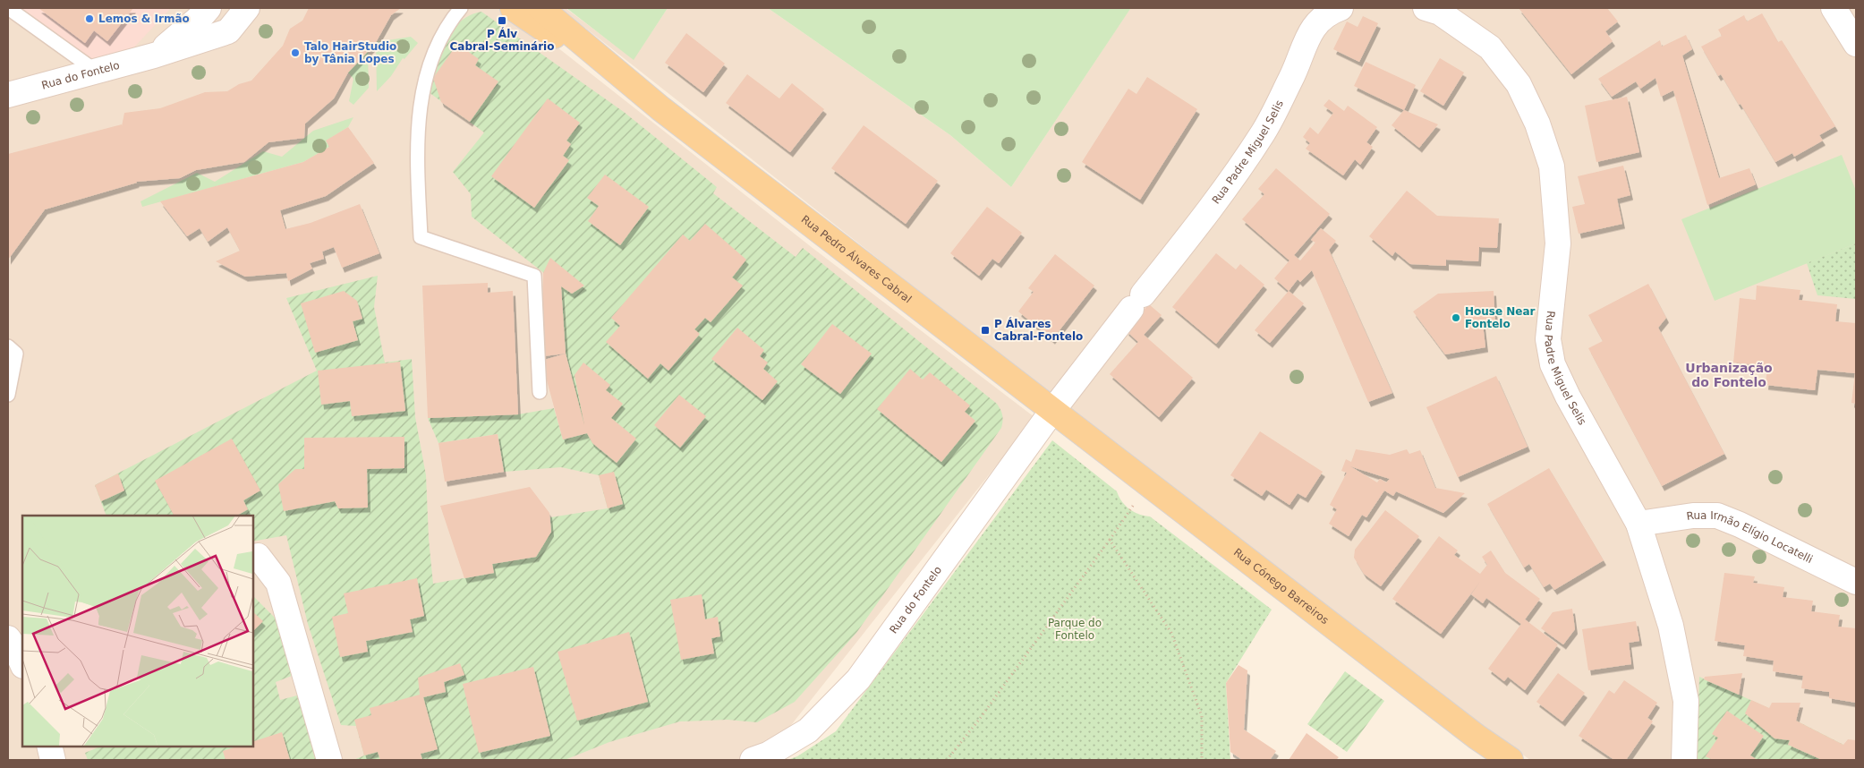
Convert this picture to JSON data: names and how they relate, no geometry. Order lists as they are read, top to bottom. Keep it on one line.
{"streets":{"main road":["Rua Pedro Álvares Cabral","Rua Cónego Barreiros"],"street":["Rua do Fontelo","Rua Padre Miguel Selis","Rua Irmão Elígio Locatelli"]},"crossings":[["Rua do Fontelo","Rua Padre Miguel Selis"],["Rua do Fontelo","Rua Pedro Álvares Cabral"],["Rua do Fontelo","Rua Cónego Barreiros"],["Rua Padre Miguel Selis","Rua Pedro Álvares Cabral"],["Rua Padre Miguel Selis","Rua Irmão Elígio Locatelli"],["Rua Padre Miguel Selis","Rua Cónego Barreiros"],["Rua Pedro Álvares Cabral","Rua Cónego Barreiros"]],"districts":["Urbanização do Fontelo"],"parks":["Parque do Fontelo"],"places":{"other":["Lemos & Irmão","Talo HairStudio by Tânia Lopes","House Near Fontelo"],"transit":["P Álv Cabral-Seminário","P Álvares Cabral-Fontelo"]}}
